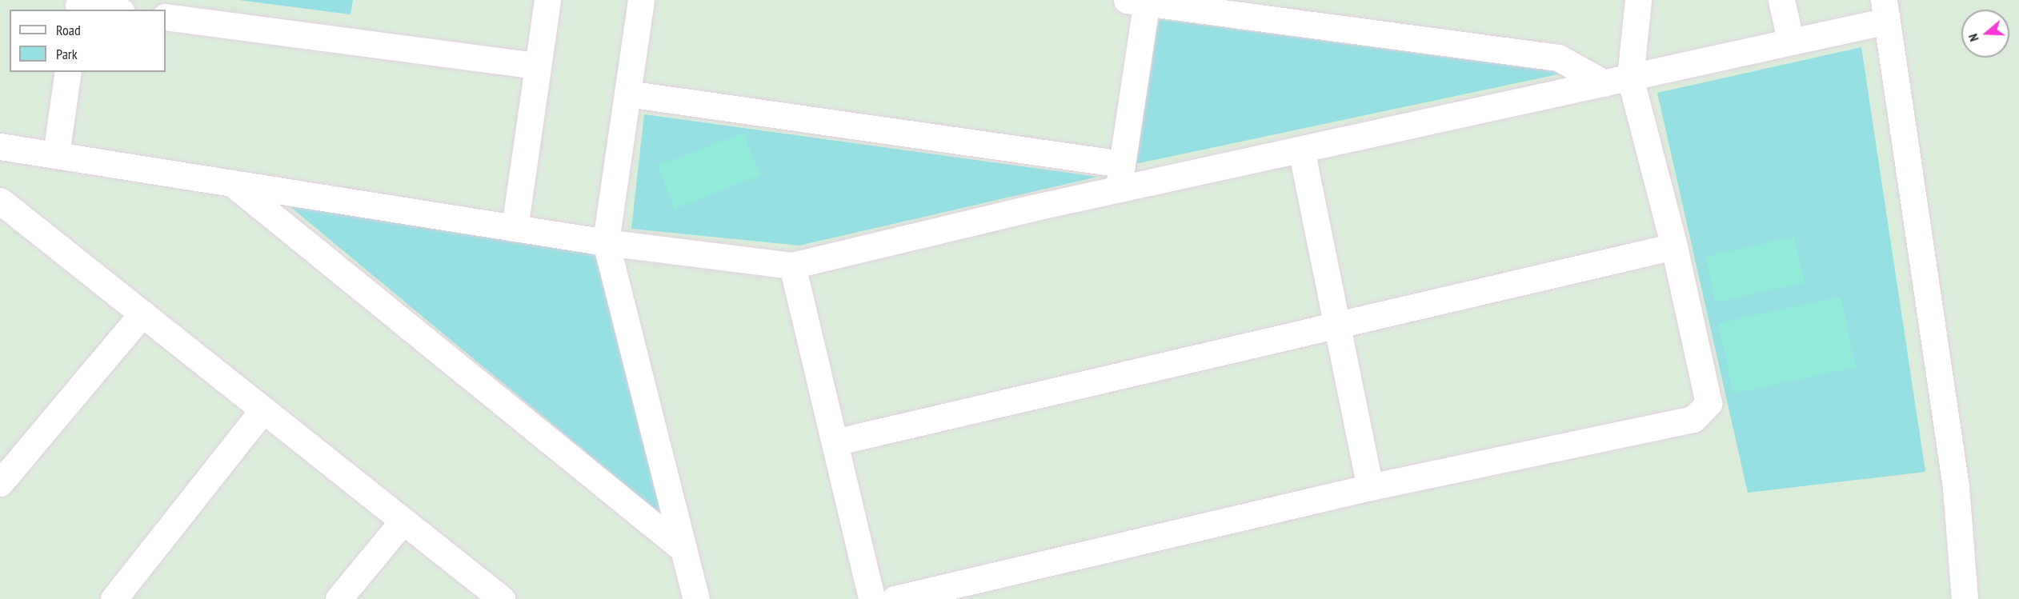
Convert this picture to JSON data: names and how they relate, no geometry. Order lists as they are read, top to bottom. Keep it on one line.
{"legend":["Road","Park"],"north":"left"}
